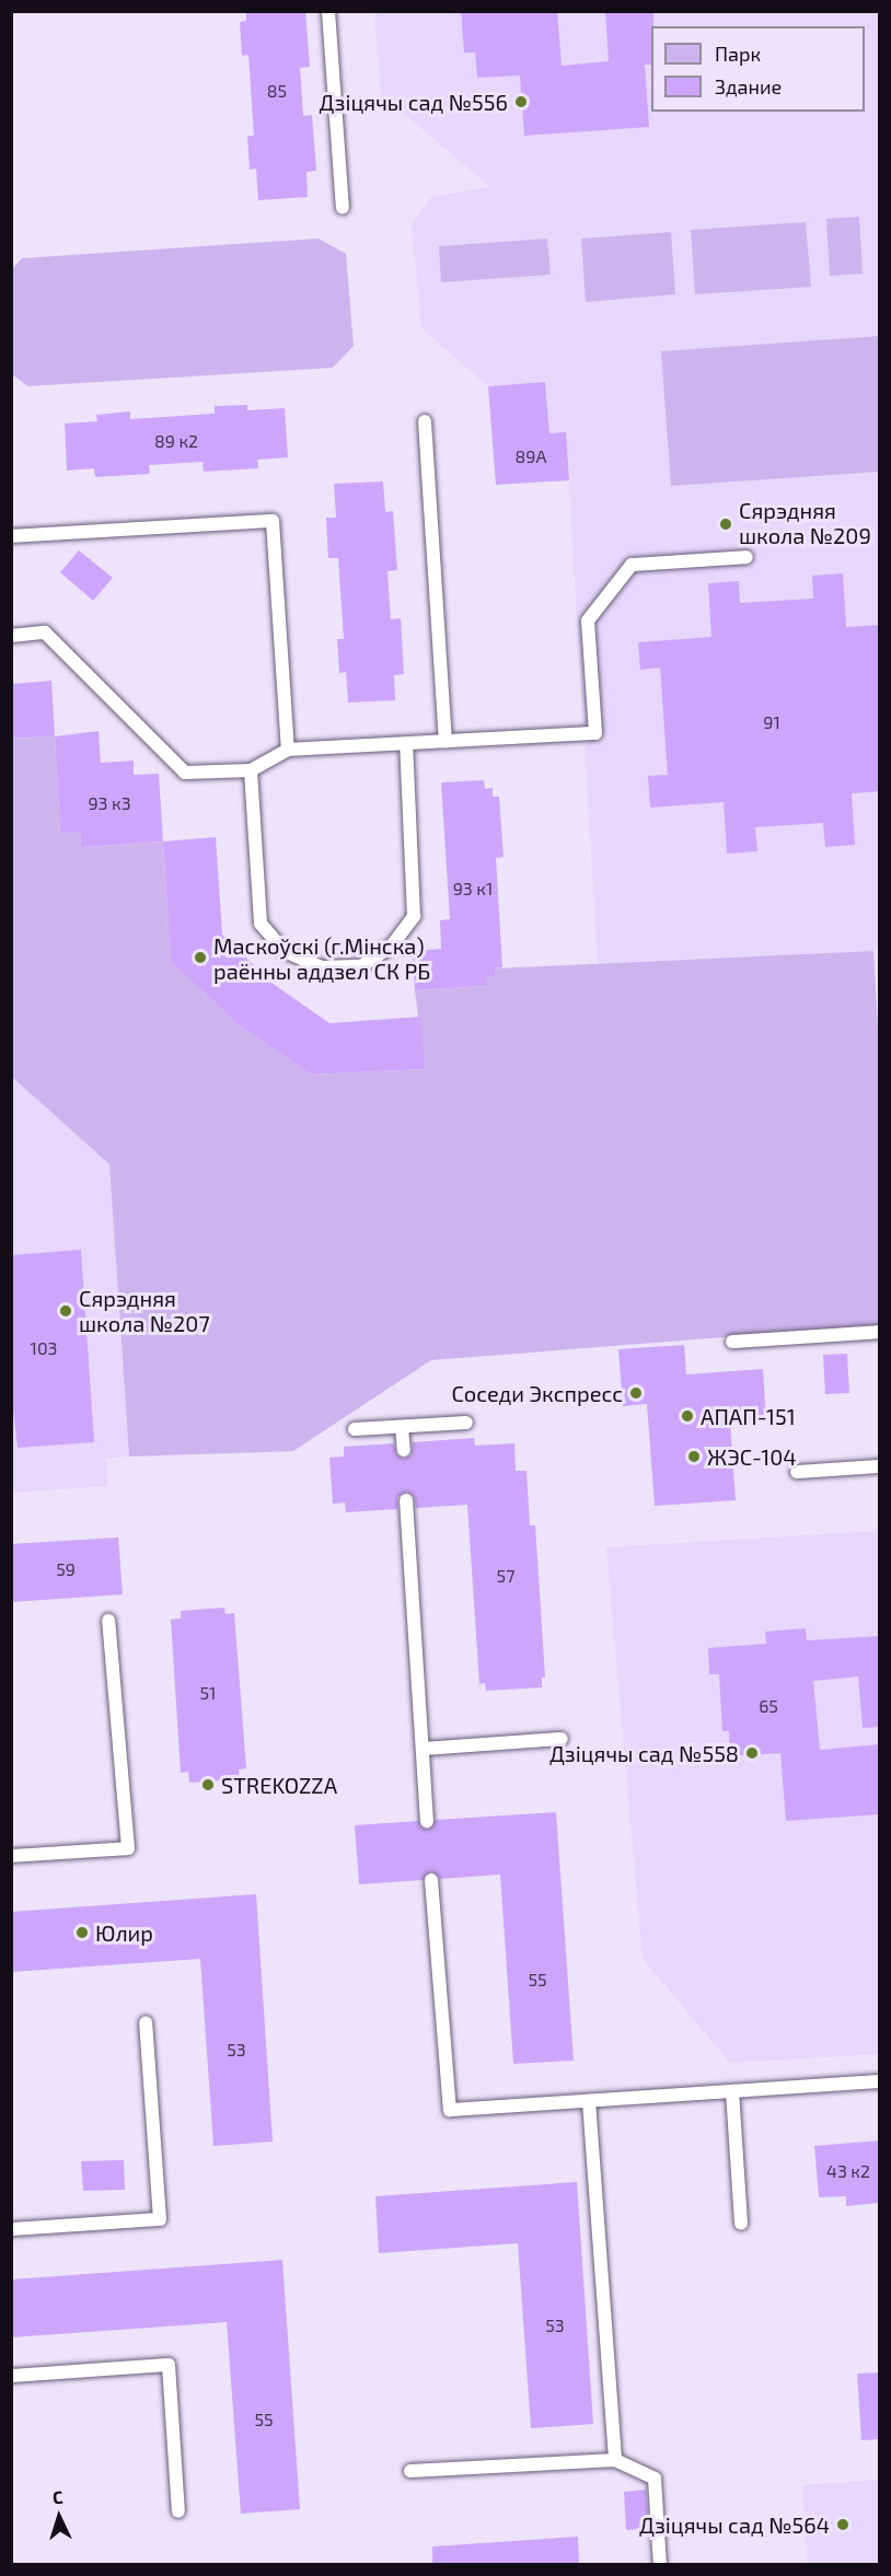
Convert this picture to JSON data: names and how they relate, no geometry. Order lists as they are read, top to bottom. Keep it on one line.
{"places":["Дзіцячы сад №556","Сярэдняя школа №209","Маскоўскі (г.Мінска) раённы аддзел СК РБ","Сярэдняя школа №207","Соседи Экспресс","АПАП-151","ЖЭС-104","Дзіцячы сад №558","STREKOZZA","Юлир","Дзіцячы сад №564"],"house_numbers":["85","89 к2","89А","91","93 к3","93 к1","103","59","57","51","65","55","53","43 к2","53","55"],"legend":["Парк","Здание"],"north":"top"}
